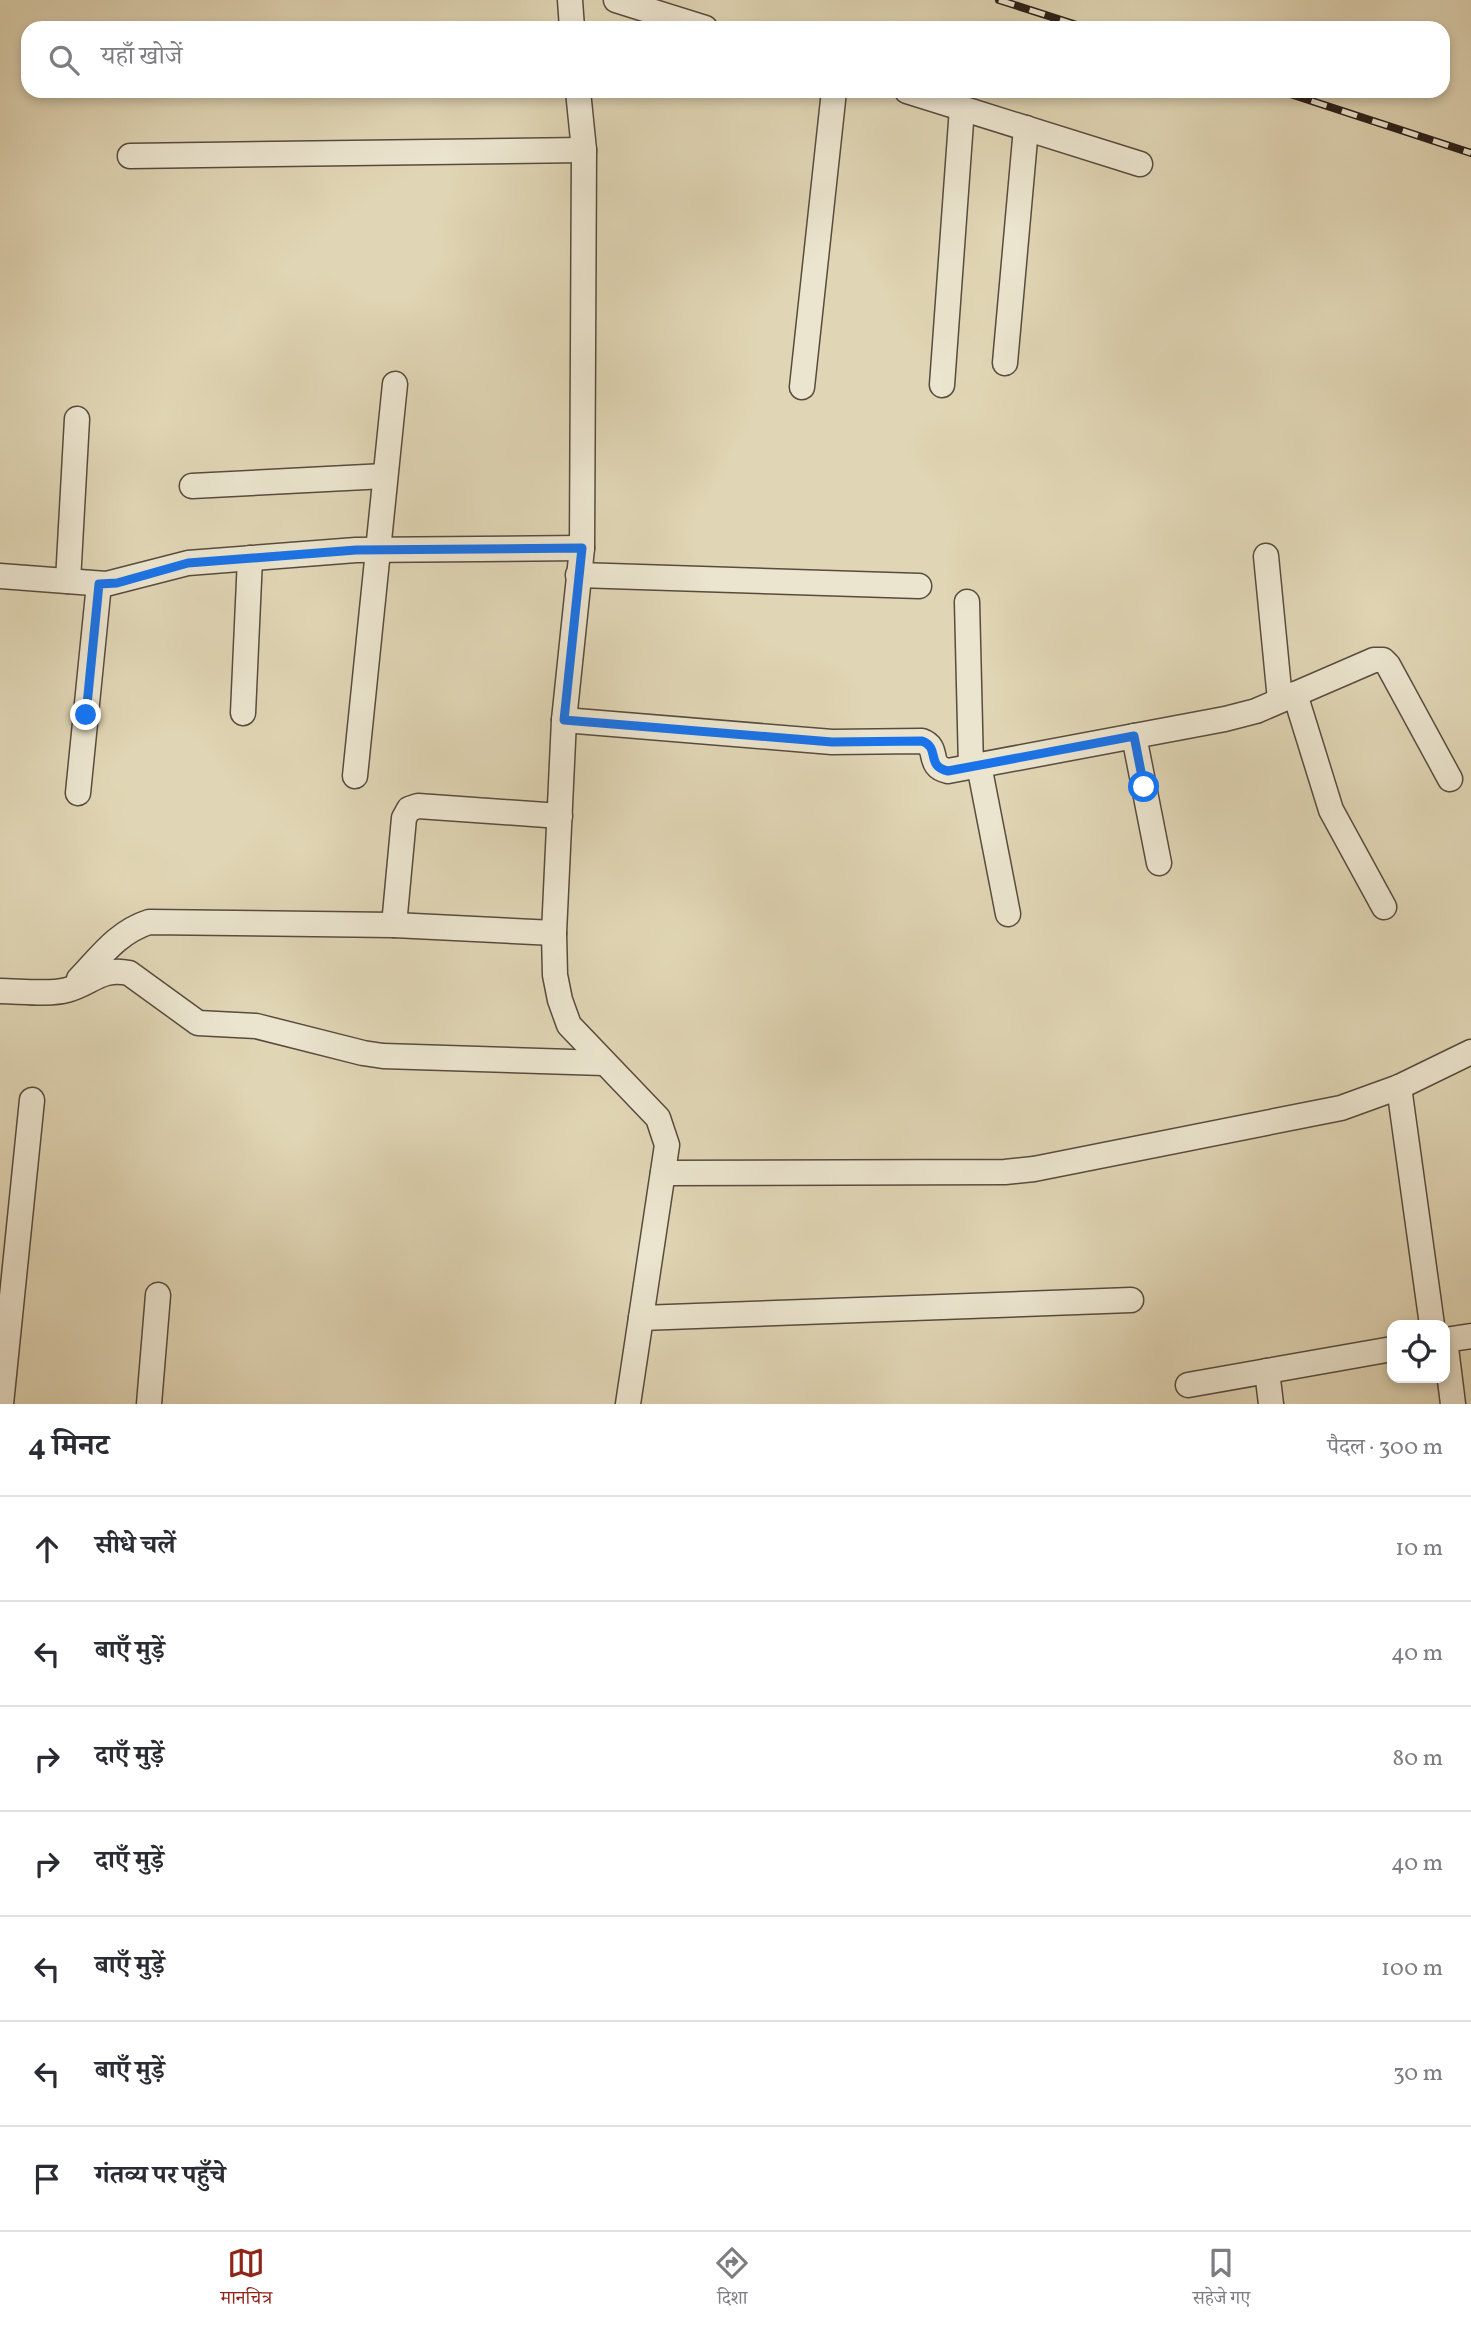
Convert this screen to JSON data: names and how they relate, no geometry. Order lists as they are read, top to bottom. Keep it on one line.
{"page":{"search":"यहाँ खोजें","heading":["4 मिनट","पैदल · 300 m"],"list":[["सीधे चलें","10 m"],["बाएँ मुड़ें","40 m"],["दाएँ मुड़ें","80 m"],["दाएँ मुड़ें","40 m"],["बाएँ मुड़ें","100 m"],["बाएँ मुड़ें","30 m"],"गंतव्य पर पहुँचे"],"nav":["मानचित्र","दिशा","सहेजे गए"]}}
